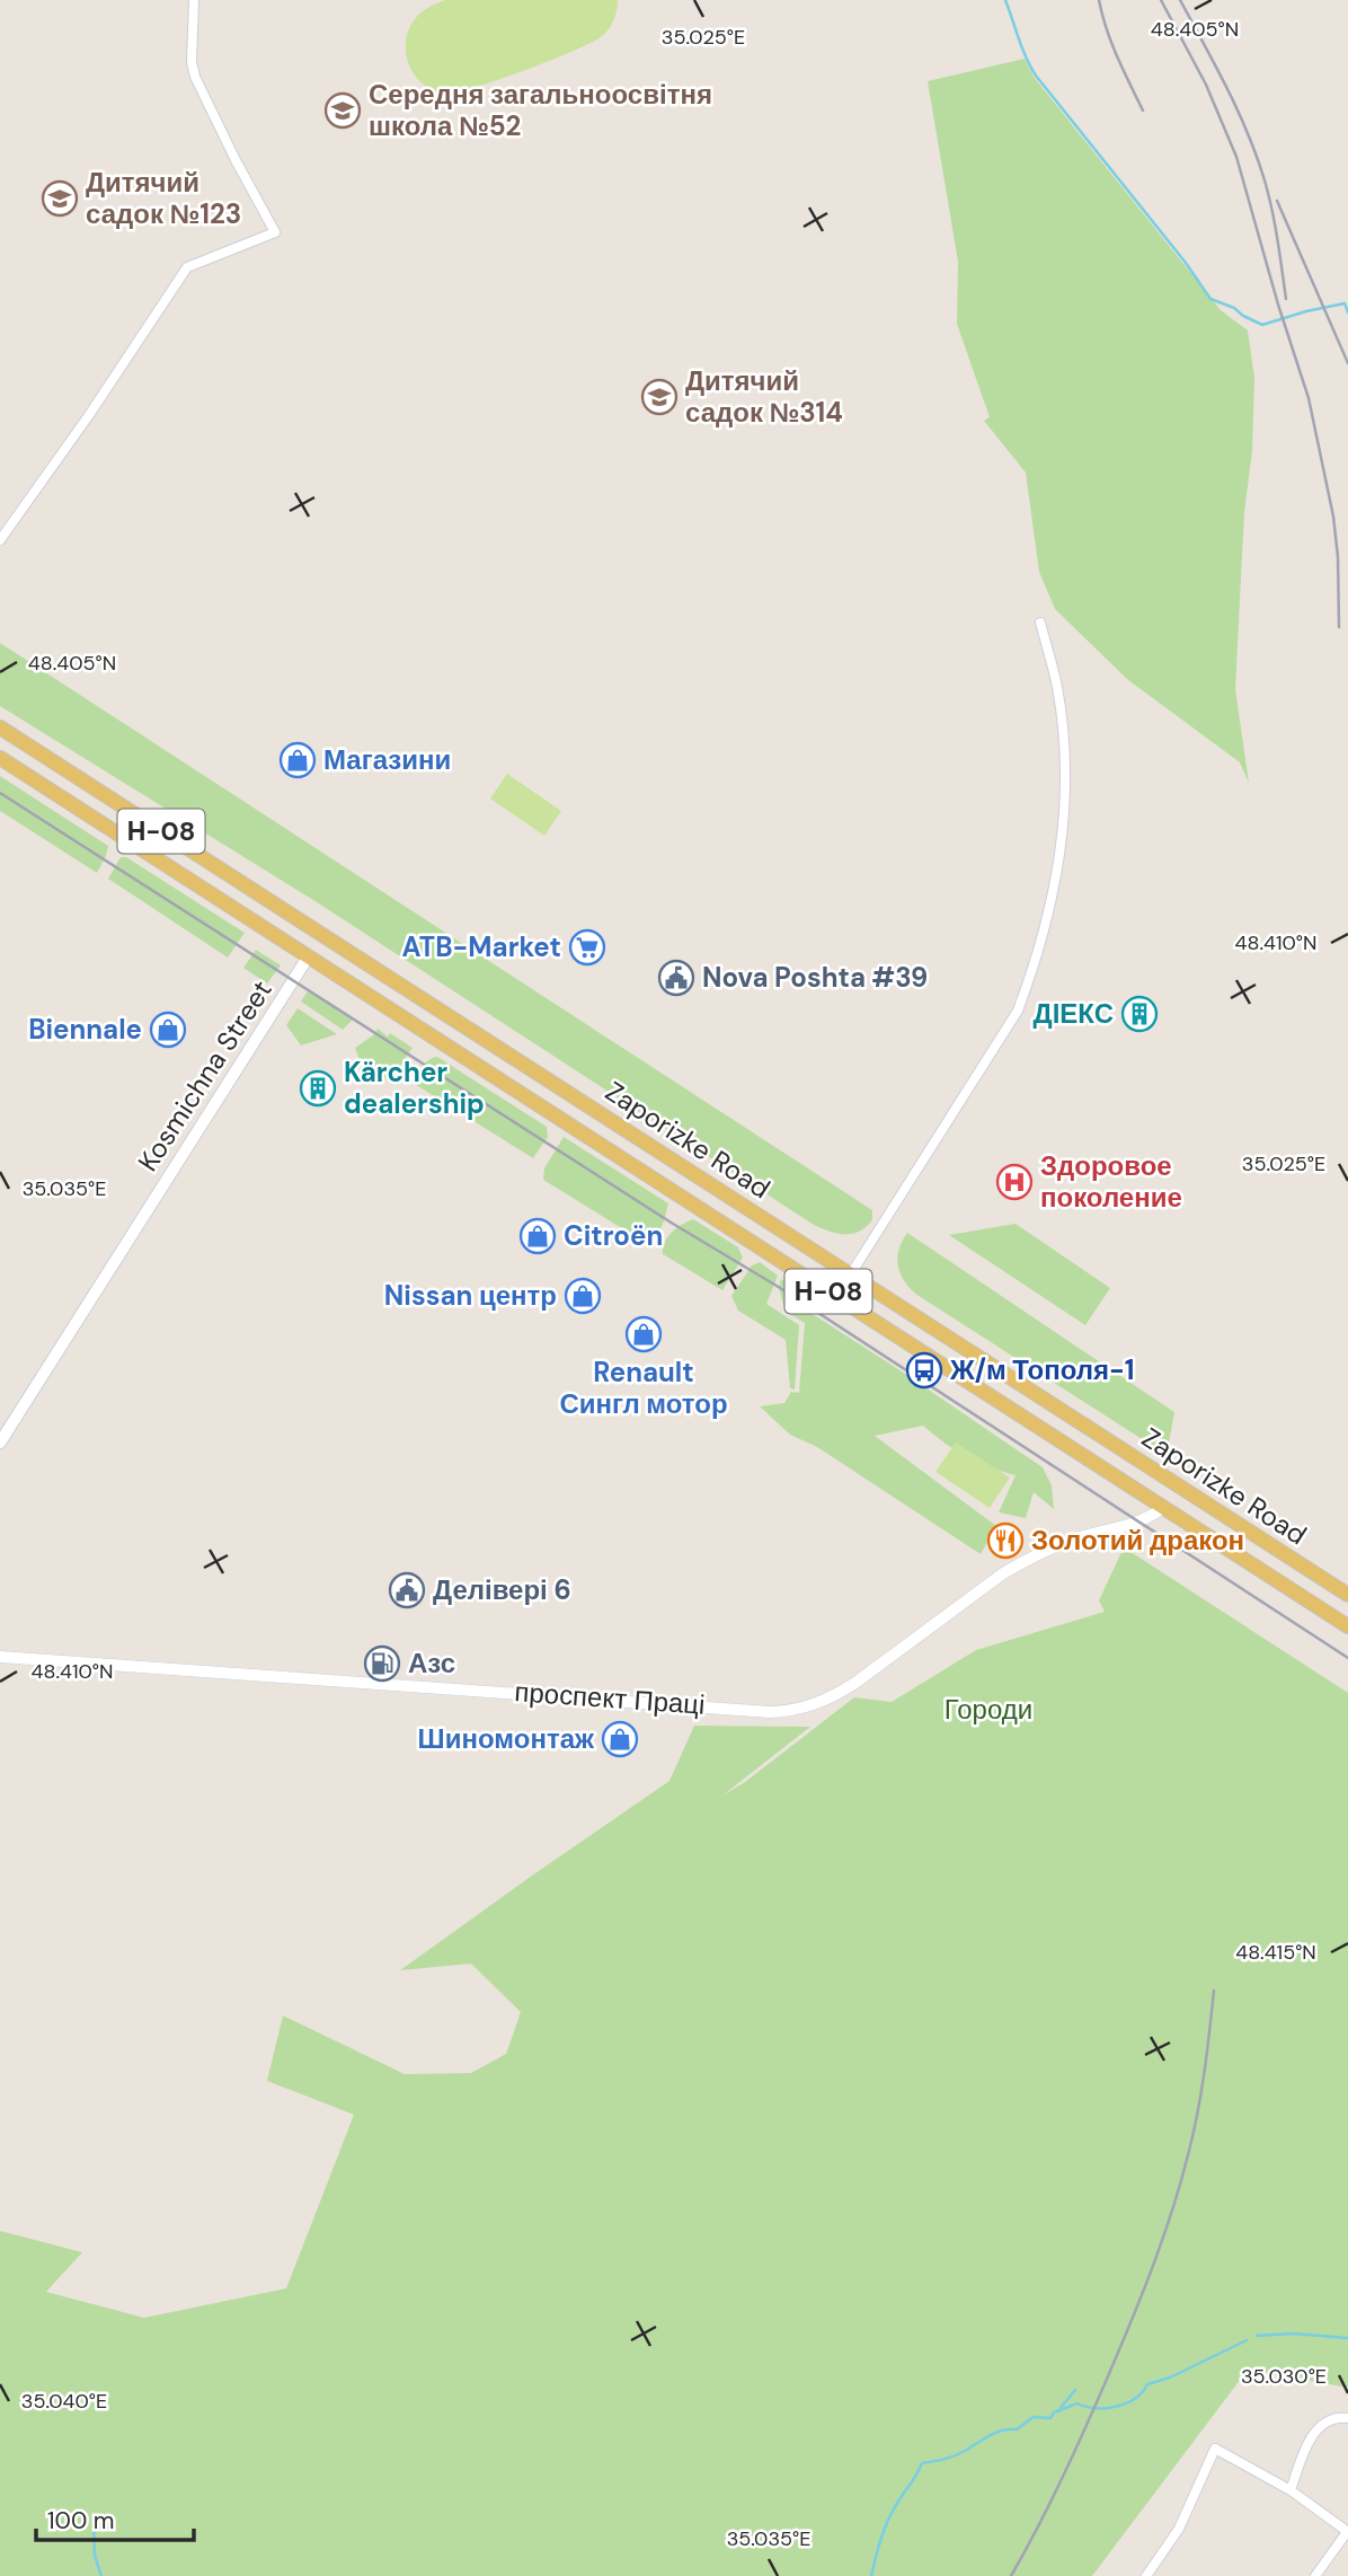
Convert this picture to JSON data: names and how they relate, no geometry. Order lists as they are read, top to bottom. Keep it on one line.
{"streets":{"main road":["Н-08","Kosmichna Street","Zaporizke Road"],"street":["проспект Праці"]},"crossings":[["Kosmichna Street","Zaporizke Road"],["Zaporizke Road","проспект Праці"]],"parks":["Городи"],"places":{"school or university":["Середня загальноосвітня школа №52","Дитячий садок №123","Дитячий садок №314"],"shop":["Магазини","Biennale","Citroën","Nissan центр","Renault Сингл мотор","Шиномонтаж"],"supermarket":["ATB-Market"],"public building":["Nova Poshta #39","Делівері 6"],"building":["ДІЕКС","Kärcher dealership"],"hospital":["Здоровое поколение"],"bus stop":["Ж/м Тополя-1"],"restaurant":["Золотий дракон"],"fuel station":["Азс"]},"scale_bar":"100 m","coordinates":["48.405°N","35.025°E","48.410°N","35.035°E","48.415°N","35.030°E","35.040°E"]}
